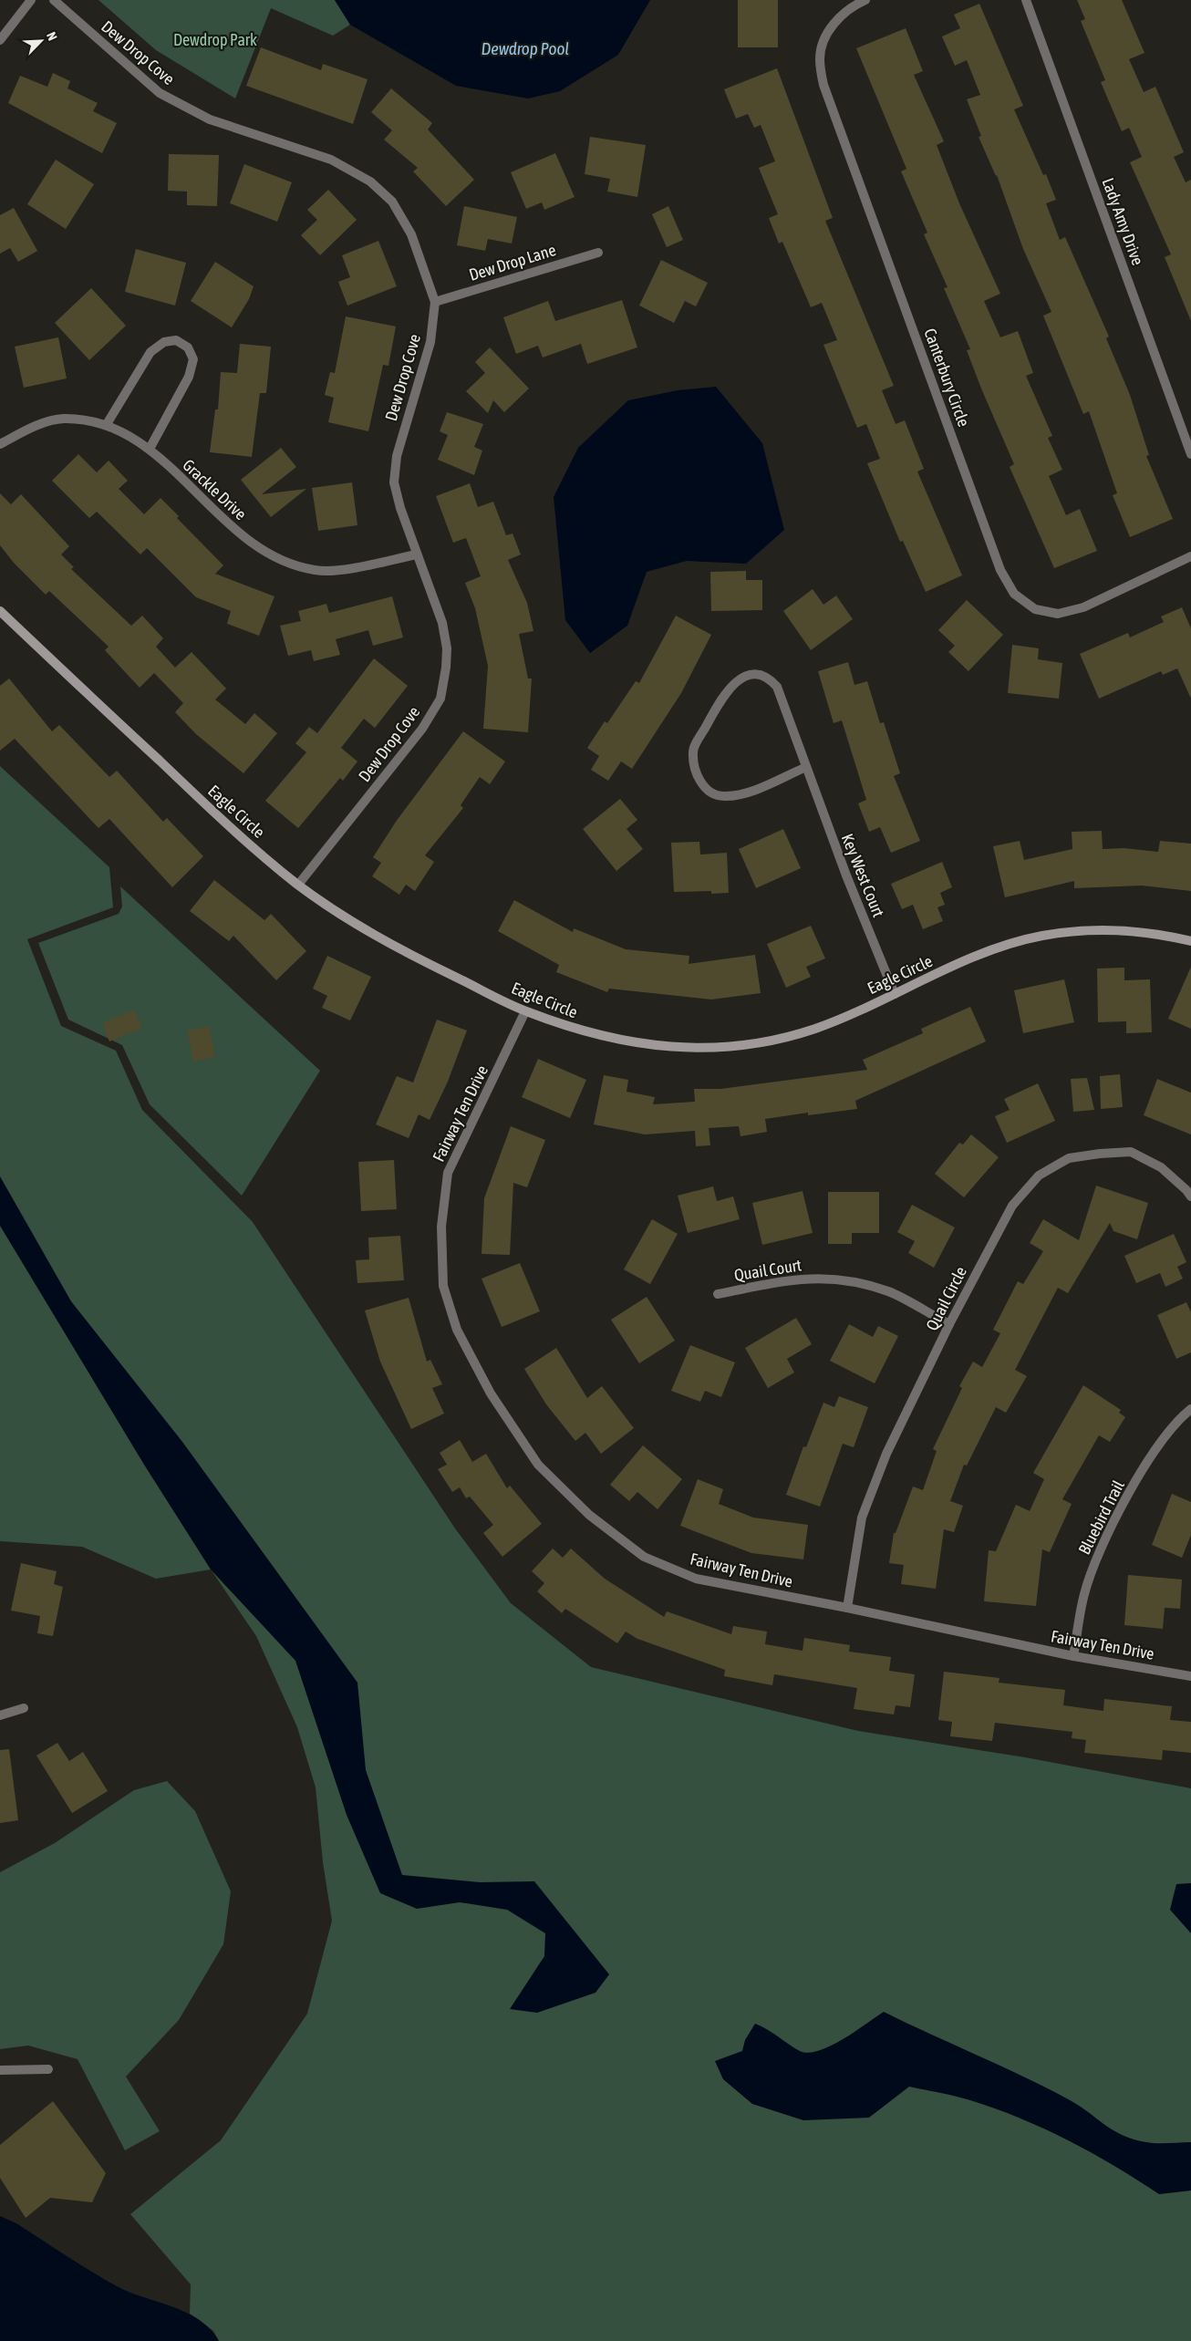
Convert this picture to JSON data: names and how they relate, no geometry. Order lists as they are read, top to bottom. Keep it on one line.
{"streets":{"street":["Dew Drop Cove","Lady Amy Drive","Dew Drop Lane","Canterbury Circle","Grackle Drive","Eagle Circle","Key West Court","Fairway Ten Drive","Quail Court","Quail Circle","Bluebird Trail"]},"crossings":[["Dew Drop Cove","Dew Drop Lane"],["Dew Drop Cove","Grackle Drive"],["Dew Drop Cove","Eagle Circle"],["Eagle Circle","Key West Court"],["Eagle Circle","Fairway Ten Drive"],["Fairway Ten Drive","Quail Circle"],["Fairway Ten Drive","Bluebird Trail"],["Quail Court","Quail Circle"]],"water":["Dewdrop Pool"],"parks":["Dewdrop Park"],"north":"top right"}
